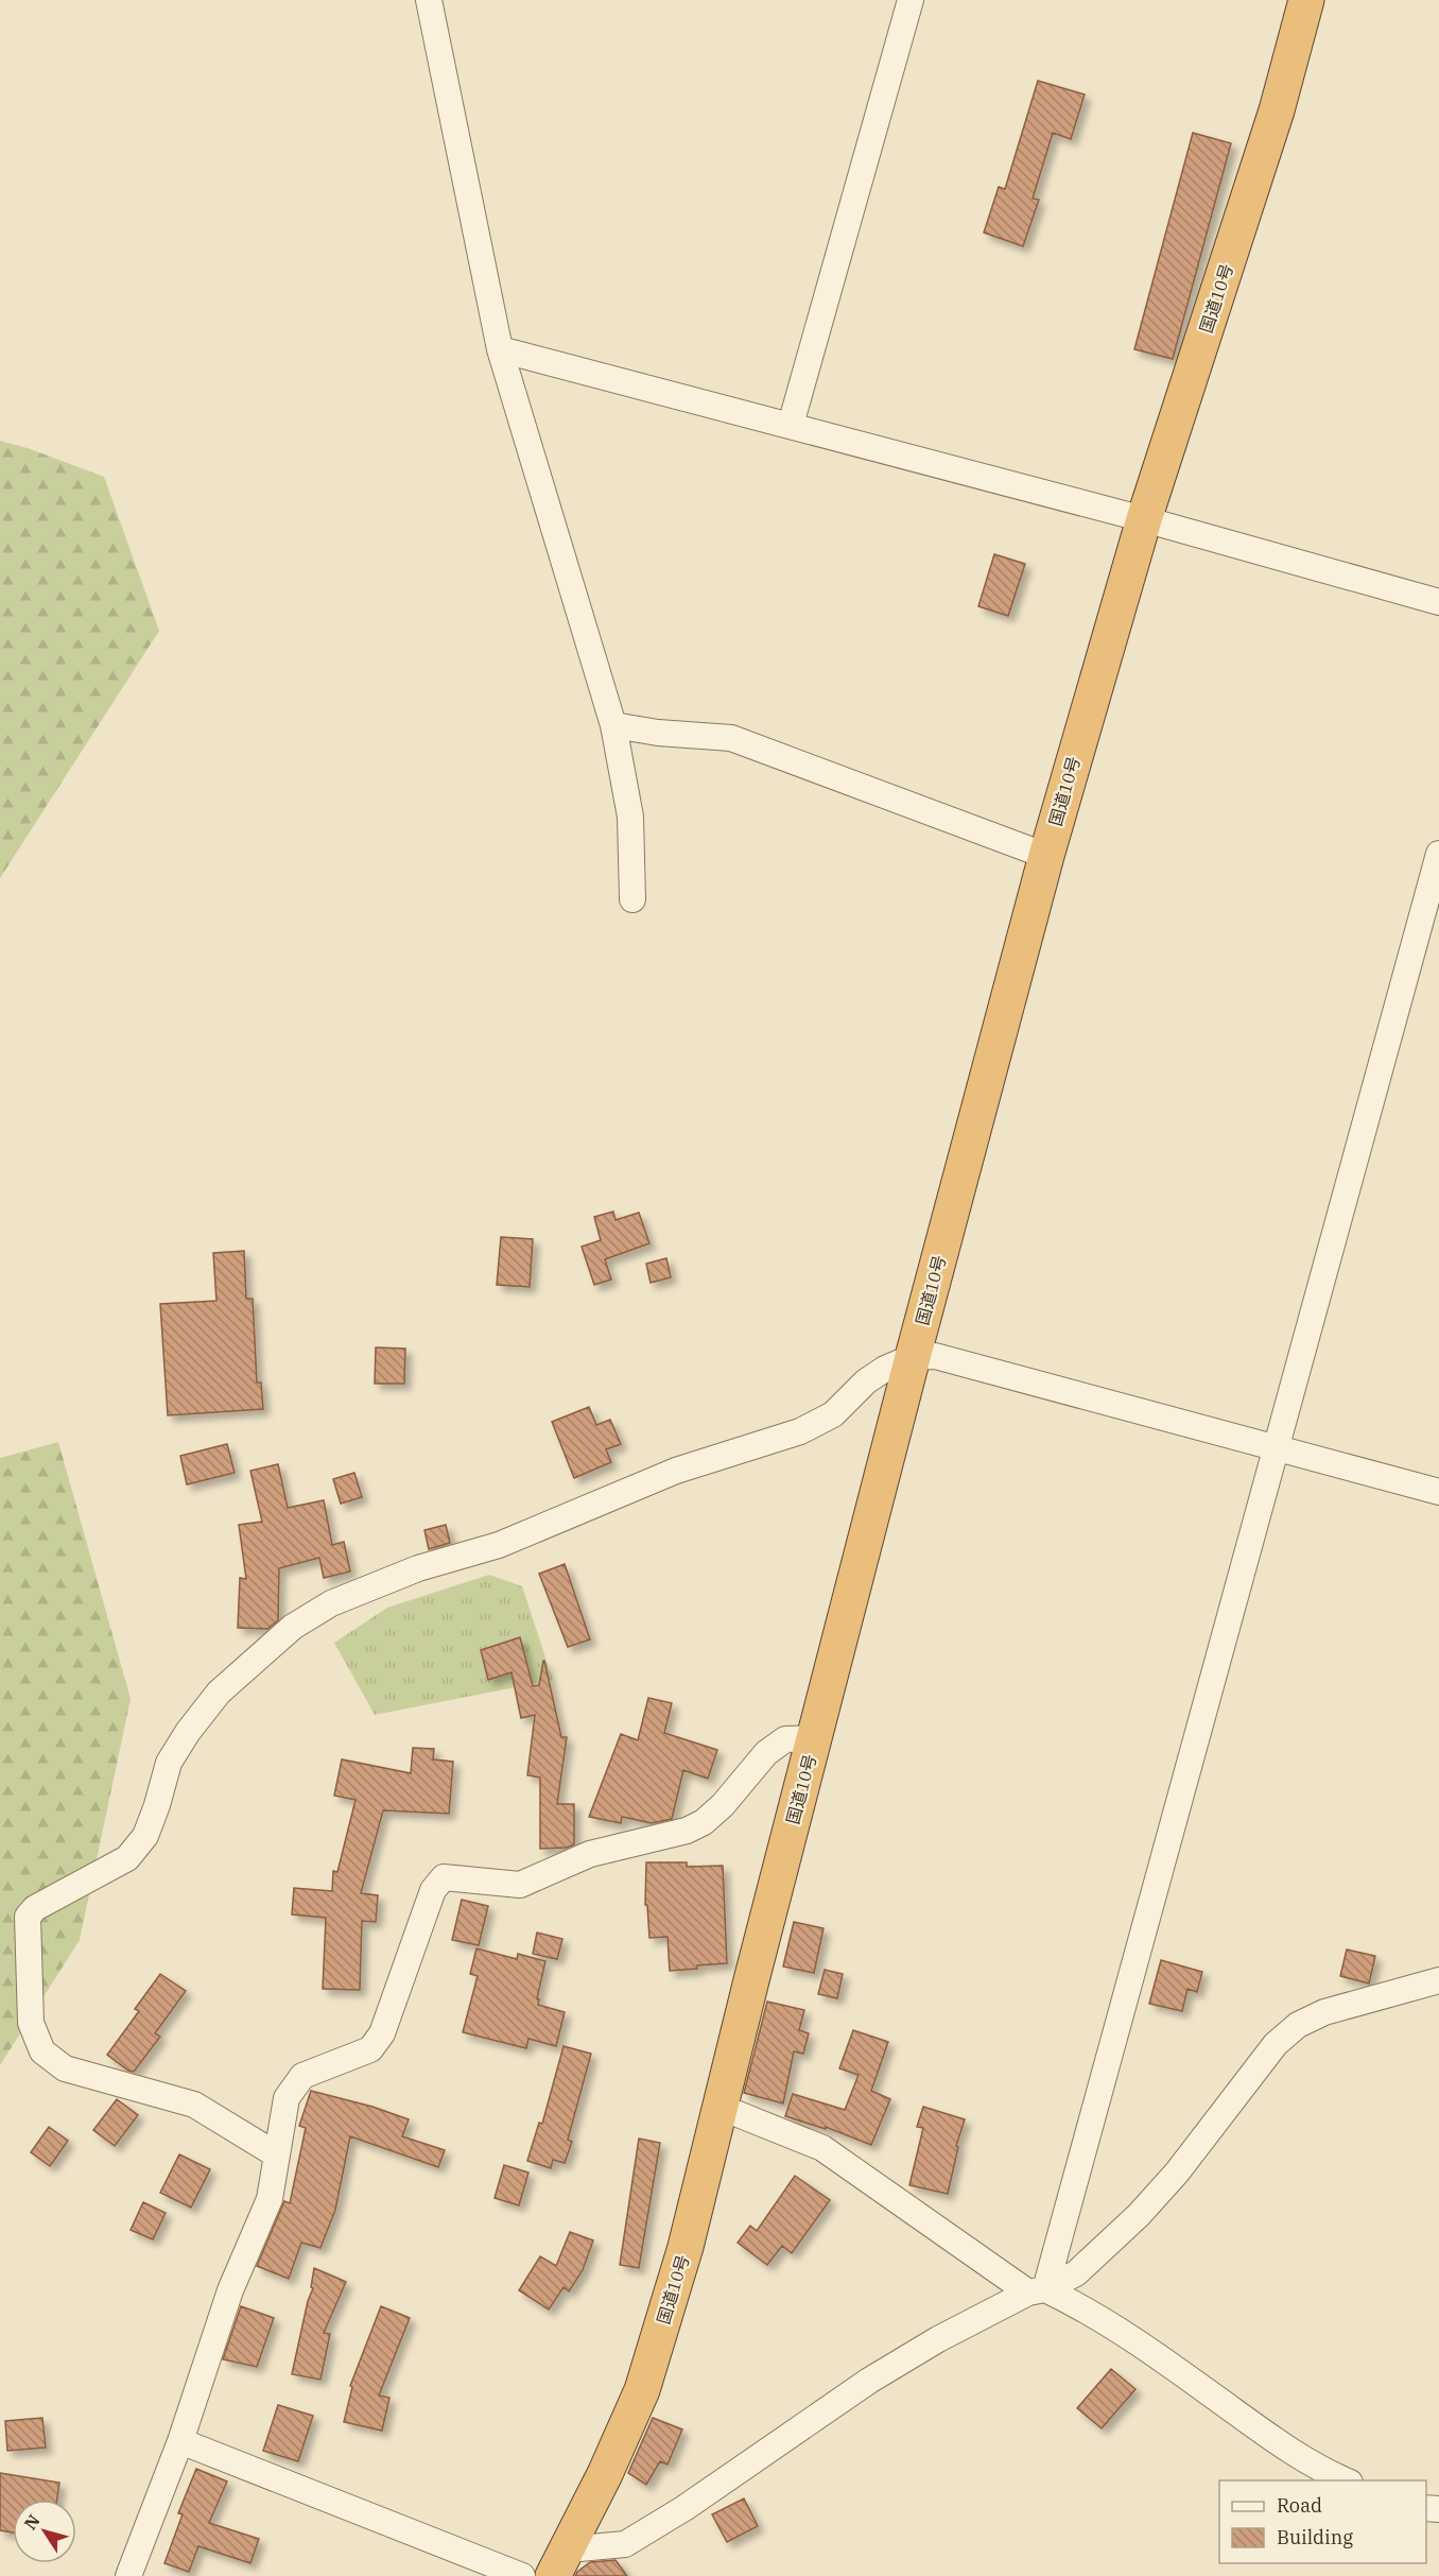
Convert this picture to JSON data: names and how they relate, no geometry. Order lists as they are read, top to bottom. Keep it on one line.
{"streets":{"highway":["国道10号"]},"legend":["Road","Building"],"north":"top left"}
